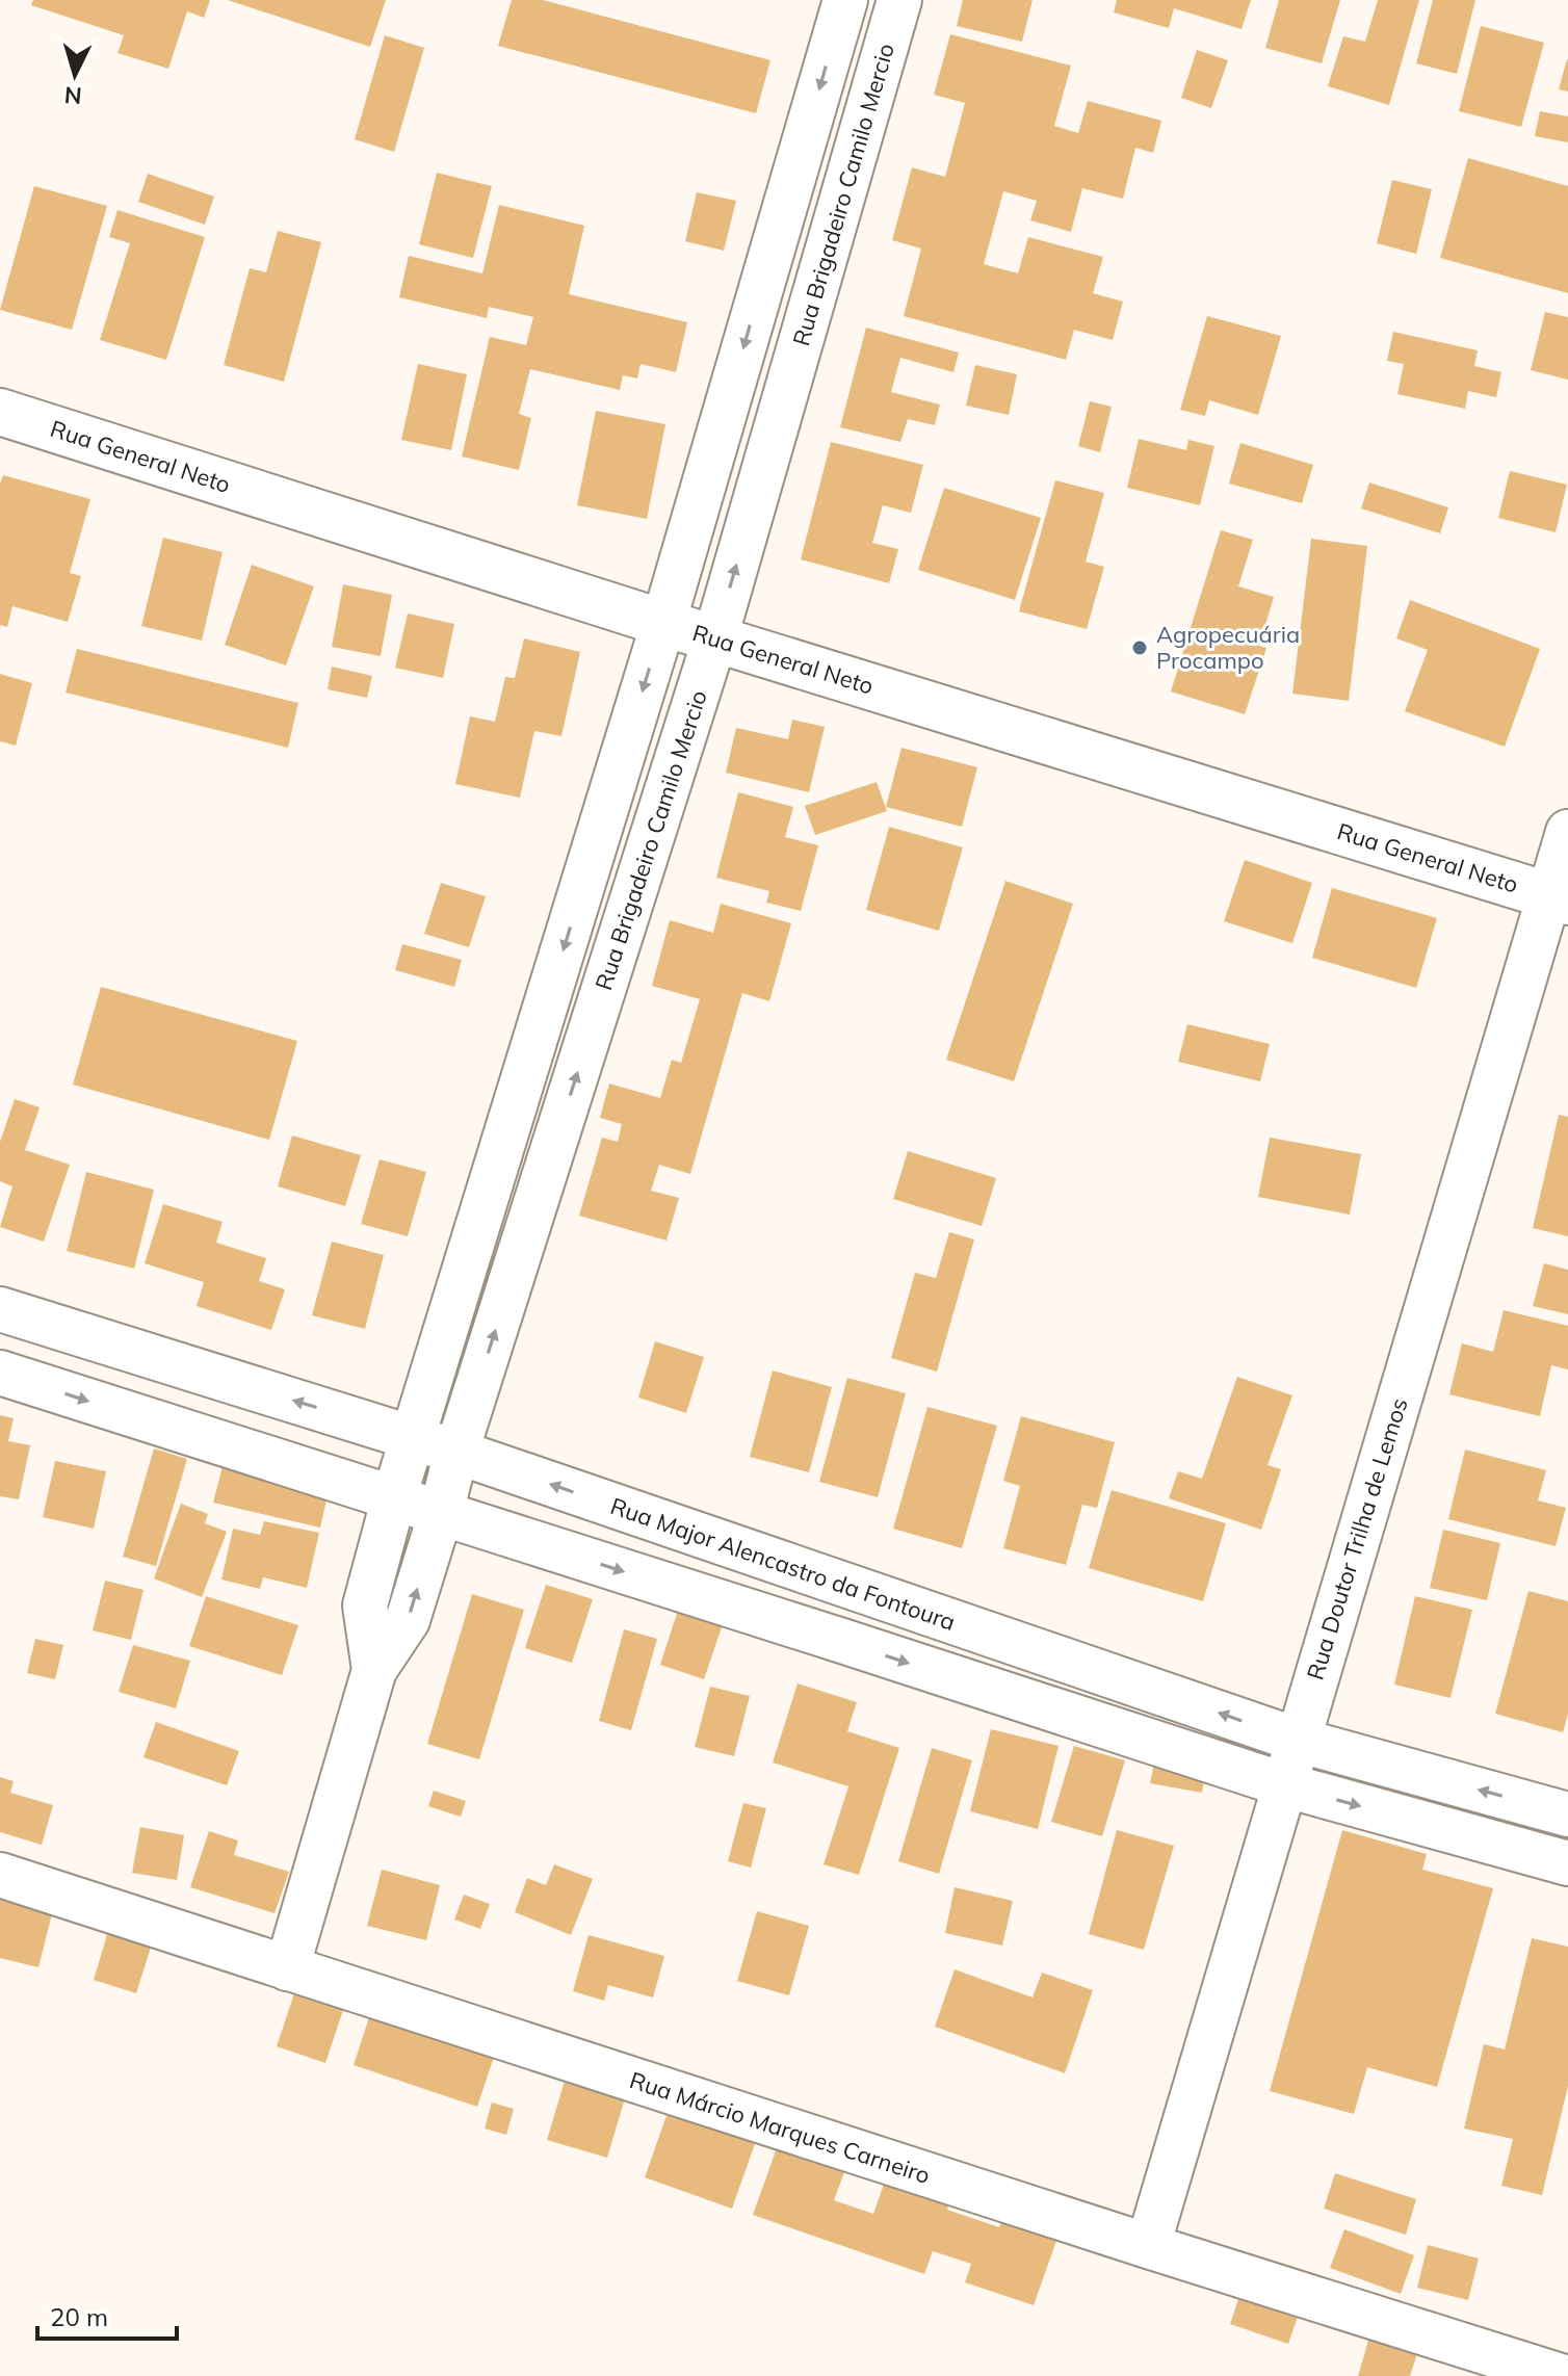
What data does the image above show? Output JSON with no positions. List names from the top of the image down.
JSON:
{
  "streets": {
    "street": [
      "Rua Brigadeiro Camilo Mercio",
      "Rua General Neto",
      "Rua Doutor Trilha de Lemos",
      "Rua Major Alencastro da Fontoura",
      "Rua Márcio Marques Carneiro"
    ]
  },
  "crossings": [
    ["Rua Brigadeiro Camilo Mercio", "Rua General Neto"],
    ["Rua Brigadeiro Camilo Mercio", "Rua Major Alencastro da Fontoura"],
    ["Rua Brigadeiro Camilo Mercio", "Rua Márcio Marques Carneiro"],
    ["Rua General Neto", "Rua Doutor Trilha de Lemos"],
    ["Rua Doutor Trilha de Lemos", "Rua Major Alencastro da Fontoura"],
    ["Rua Doutor Trilha de Lemos", "Rua Márcio Marques Carneiro"]
  ],
  "places": ["Agropecuária Procampo"],
  "scale_bar": "20 m",
  "north": "bottom"
}
